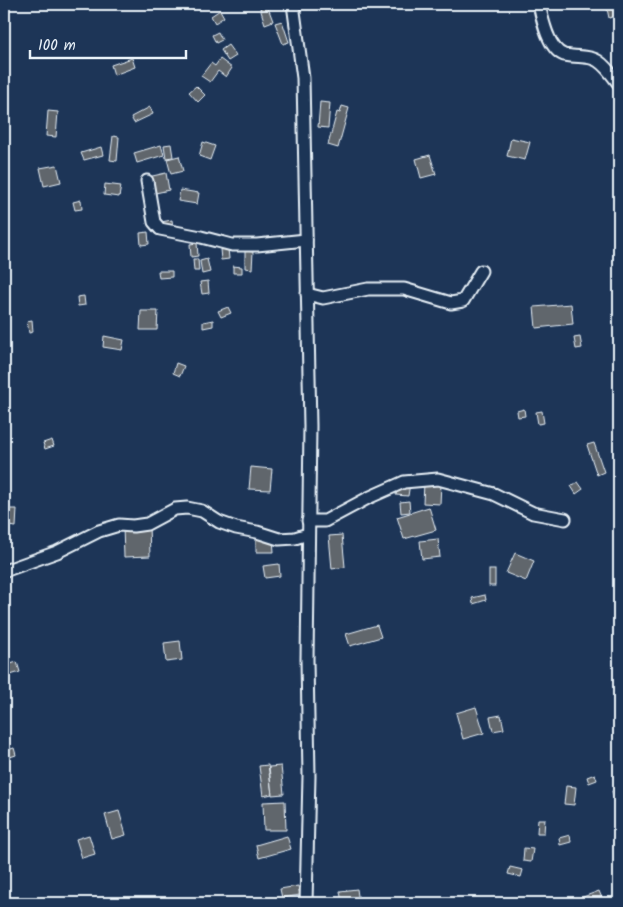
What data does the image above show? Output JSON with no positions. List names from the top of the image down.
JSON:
{
  "scale_bar": "100 m"
}
